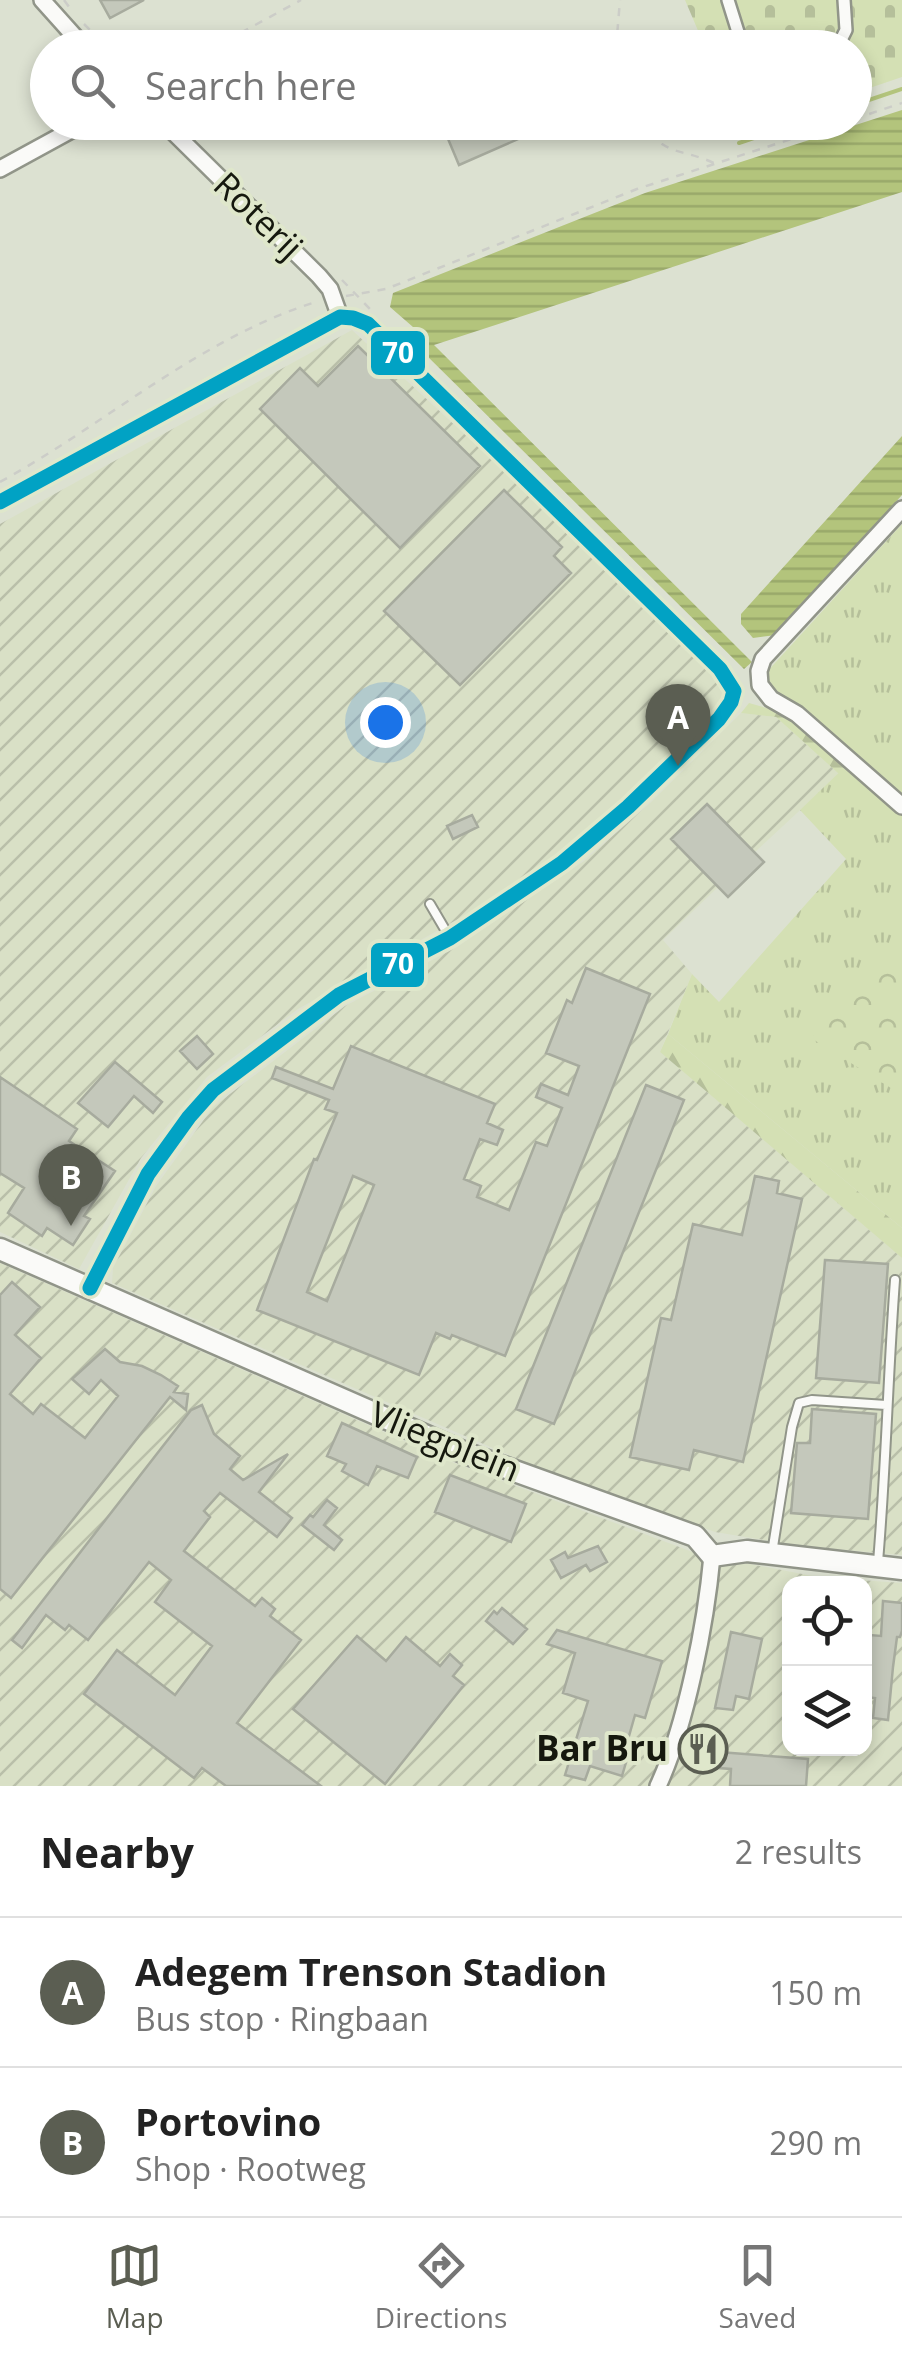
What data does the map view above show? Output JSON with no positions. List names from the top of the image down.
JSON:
{
  "streets": {
    "street": ["Roterij", "Vliegplein"]
  },
  "places": {
    "restaurant": ["Bar Bru"]
  },
  "lines": ["transit line 70"],
  "page": {
    "search": "Search here",
    "pins": ["A", "B"],
    "heading": ["Nearby", "2 results"],
    "list": [
      {
        "mark": "A",
        "name": "Adegem Trenson Stadion",
        "note": "Bus stop · Ringbaan",
        "value": "150 m"
      },
      {
        "mark": "B",
        "name": "Portovino",
        "note": "Shop · Rootweg",
        "value": "290 m"
      }
    ],
    "nav": ["Map", "Directions", "Saved"]
  }
}
